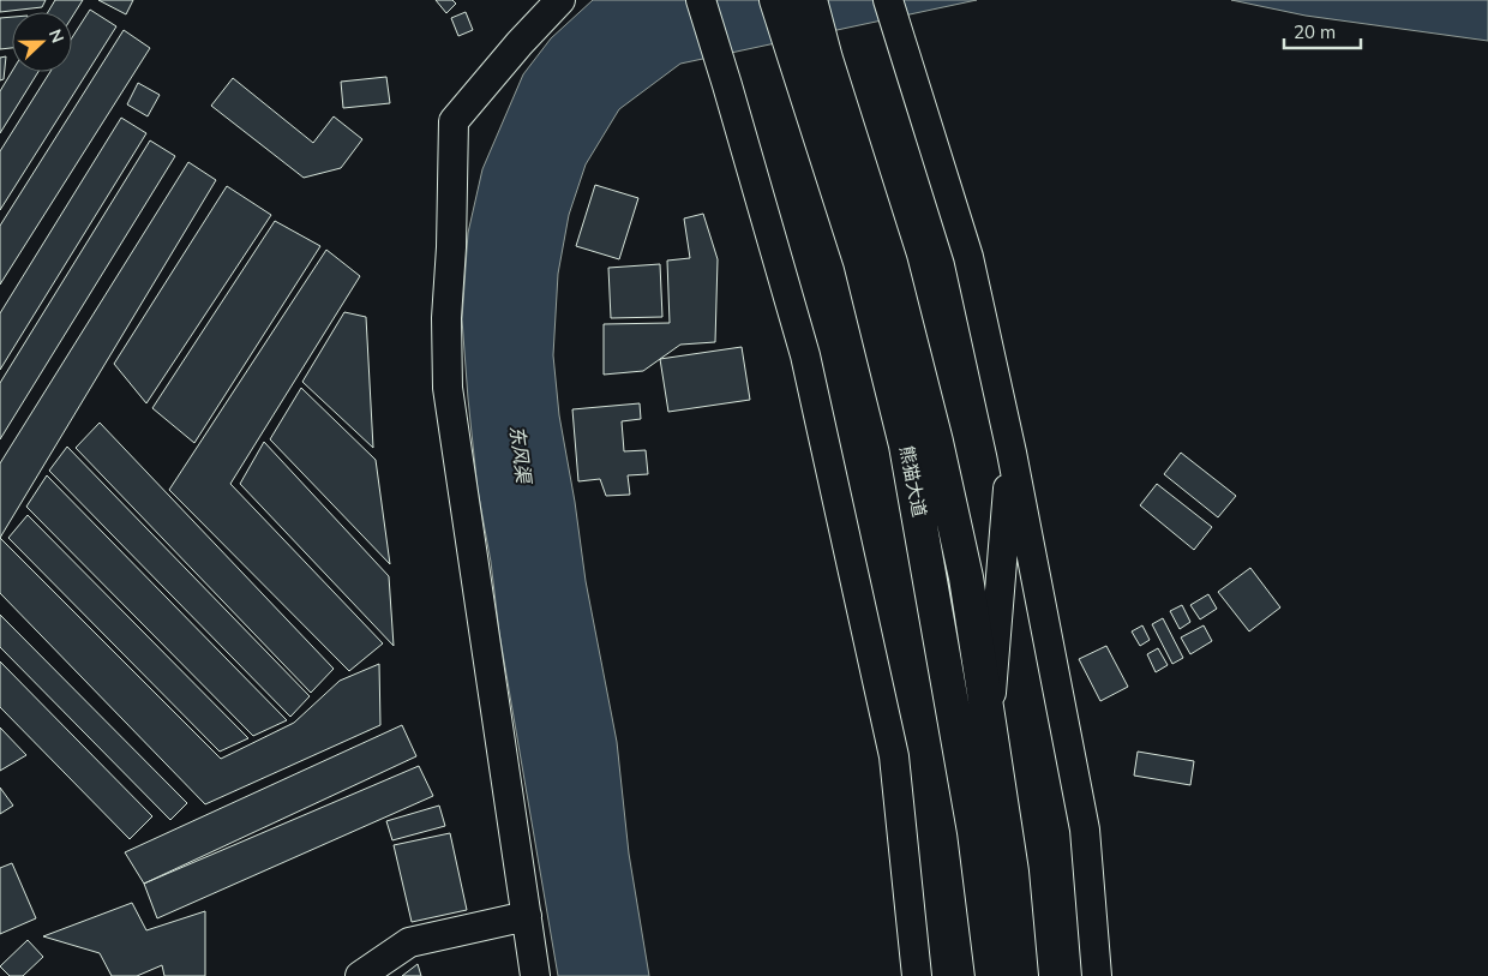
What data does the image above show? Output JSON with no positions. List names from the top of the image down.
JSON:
{
  "streets": {
    "main road": ["熊猫大道"]
  },
  "water": ["东风渠"],
  "scale_bar": "20 m",
  "north": "right"
}
